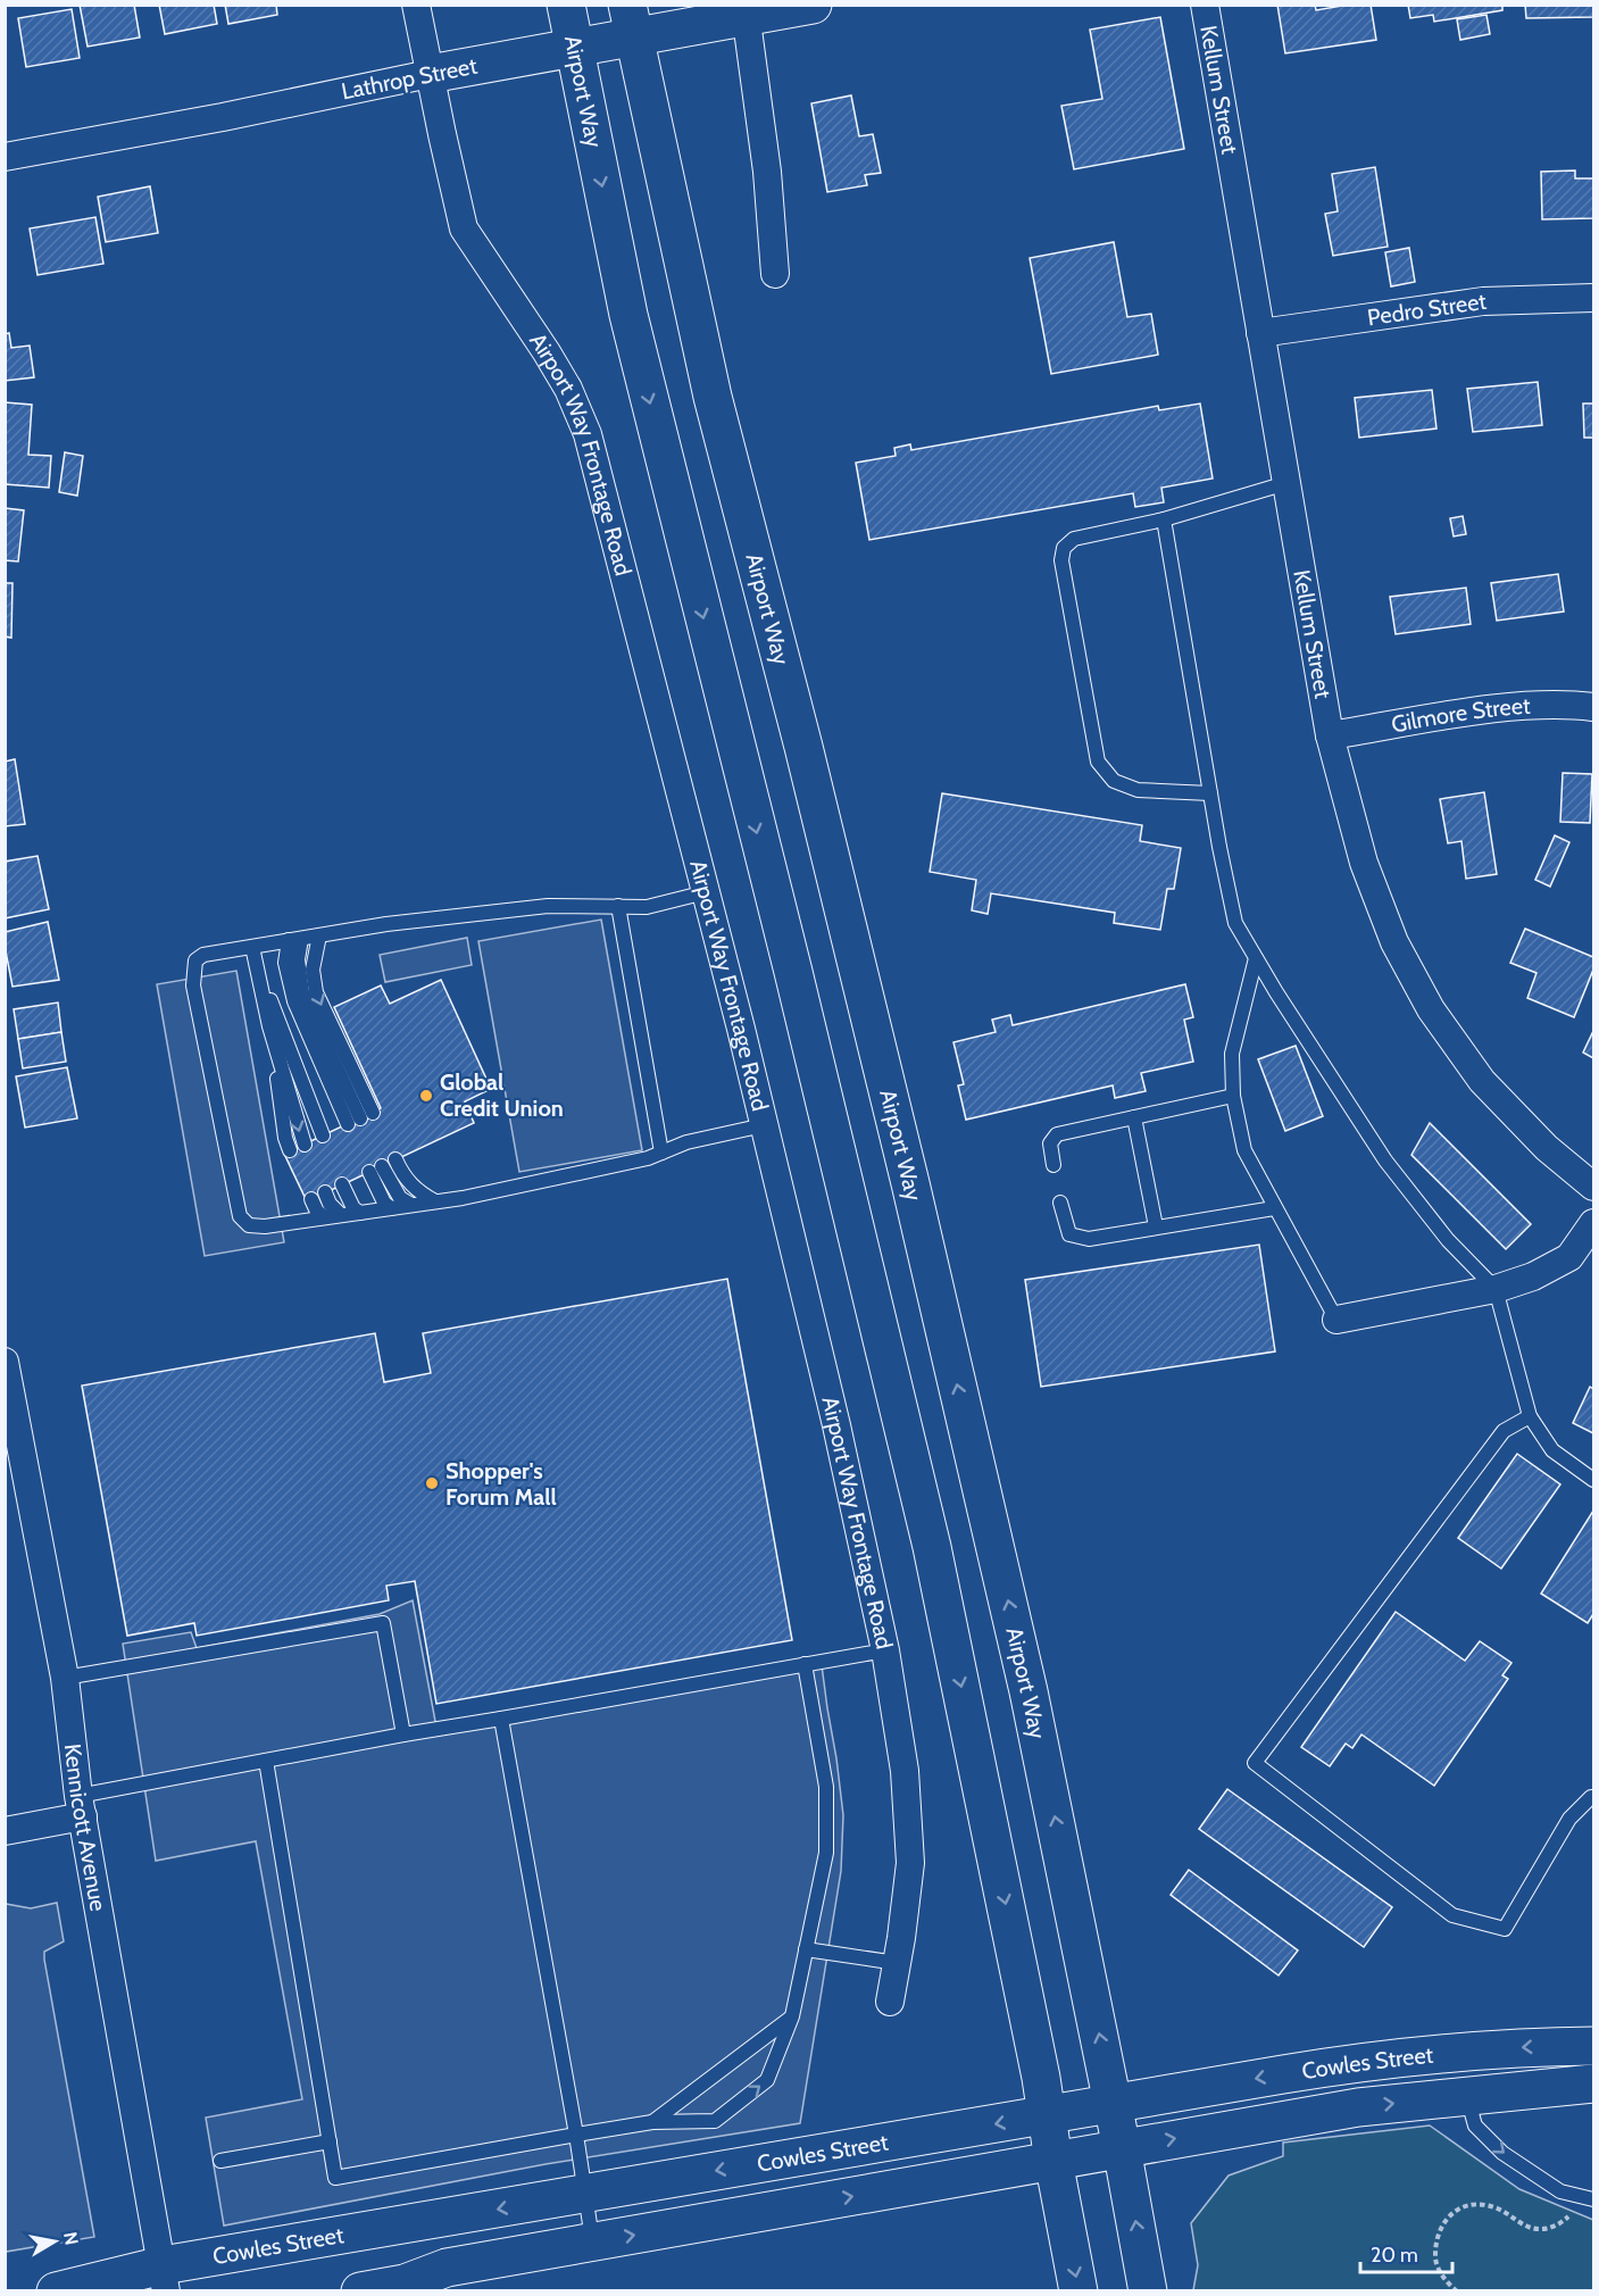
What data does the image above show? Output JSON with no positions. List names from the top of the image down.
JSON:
{
  "streets": {
    "main road": ["Lathrop Street", "Airport Way", "Cowles Street"],
    "street": [
      "Kellum Street",
      "Pedro Street",
      "Airport Way Frontage Road",
      "Gilmore Street",
      "Kennicott Avenue"
    ]
  },
  "crossings": [
    ["Lathrop Street", "Airport Way"],
    ["Lathrop Street", "Airport Way Frontage Road"],
    ["Kellum Street", "Pedro Street"],
    ["Kellum Street", "Gilmore Street"],
    ["Airport Way", "Cowles Street"],
    ["Kennicott Avenue", "Cowles Street"]
  ],
  "places": ["Global Credit Union", "Shopper's Forum Mall"],
  "scale_bar": "20 m",
  "north": "right"
}
